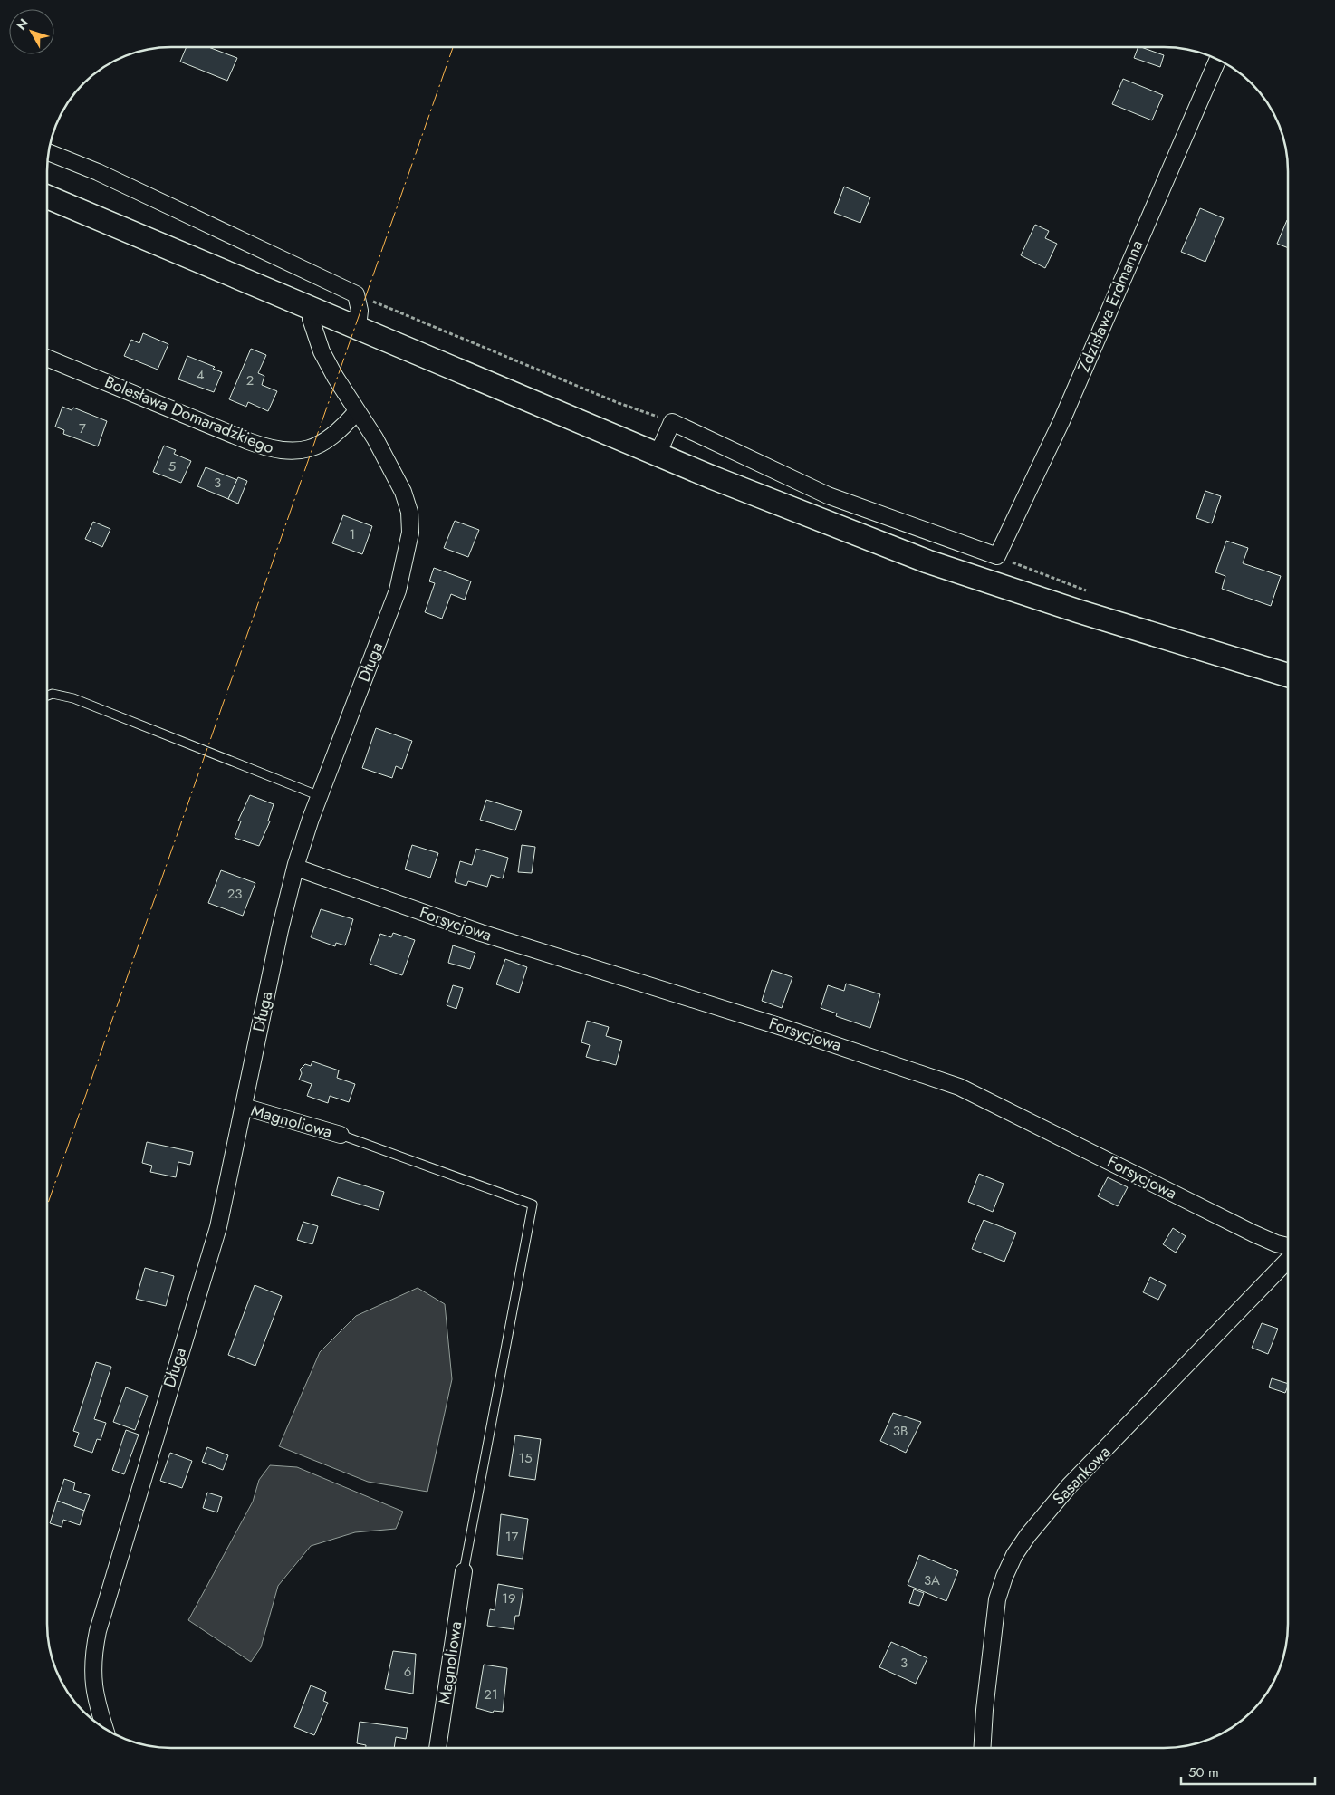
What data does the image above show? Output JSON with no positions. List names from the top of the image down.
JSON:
{
  "streets": {
    "street": [
      "Zdzisława Erdmanna",
      "Bolesława Domaradzkiego",
      "Długa",
      "Forsycjowa",
      "Magnoliowa",
      "Sasankowa"
    ]
  },
  "crossings": [
    ["Bolesława Domaradzkiego", "Długa"],
    ["Długa", "Forsycjowa"],
    ["Długa", "Magnoliowa"]
  ],
  "house_numbers": [
    "4",
    "2",
    "7",
    "5",
    "3",
    "1",
    "23",
    "3B",
    "15",
    "17",
    "3A",
    "19",
    "3",
    "6",
    "21"
  ],
  "scale_bar": "50 m",
  "north": "top left"
}
